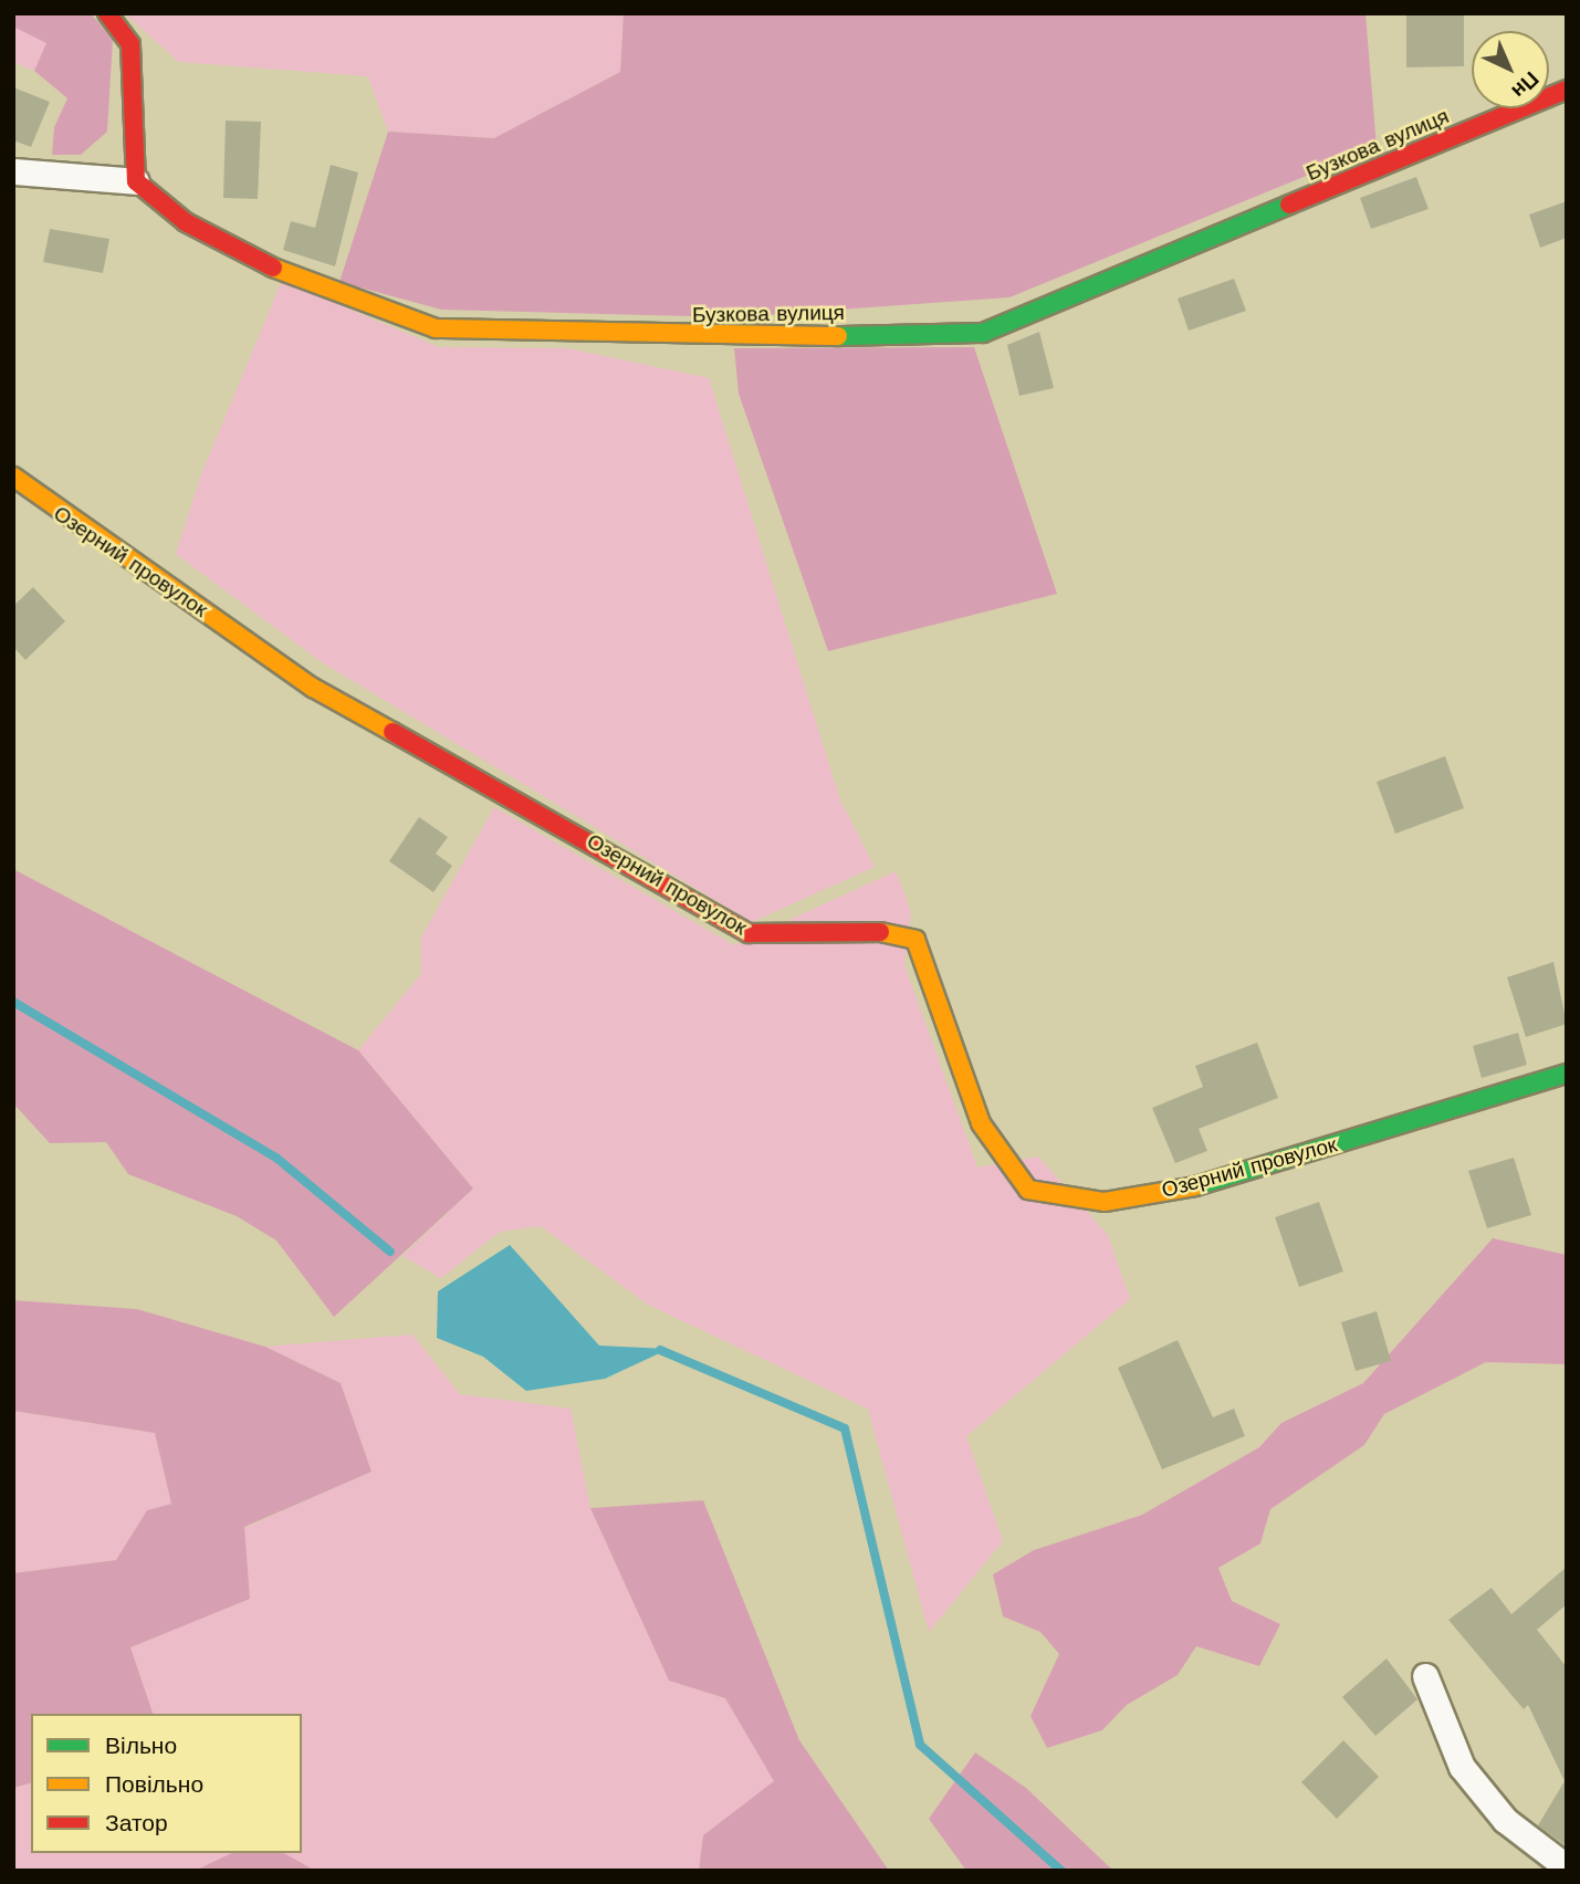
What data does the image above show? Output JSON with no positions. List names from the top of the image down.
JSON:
{
  "streets": {
    "street": ["Бузкова вулиця", "Озерний провулок"]
  },
  "legend": ["Вільно", "Повільно", "Затор"],
  "north": "bottom right"
}
